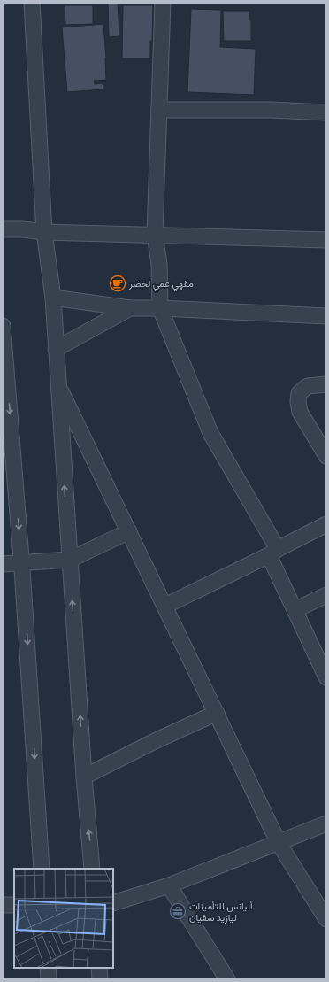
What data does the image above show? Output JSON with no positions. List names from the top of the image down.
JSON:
{
  "places": {
    "cafe": ["مقهي عمي لخضر"],
    "office": ["أليانس للتأمينات ليازيد سفيان"]
  }
}
